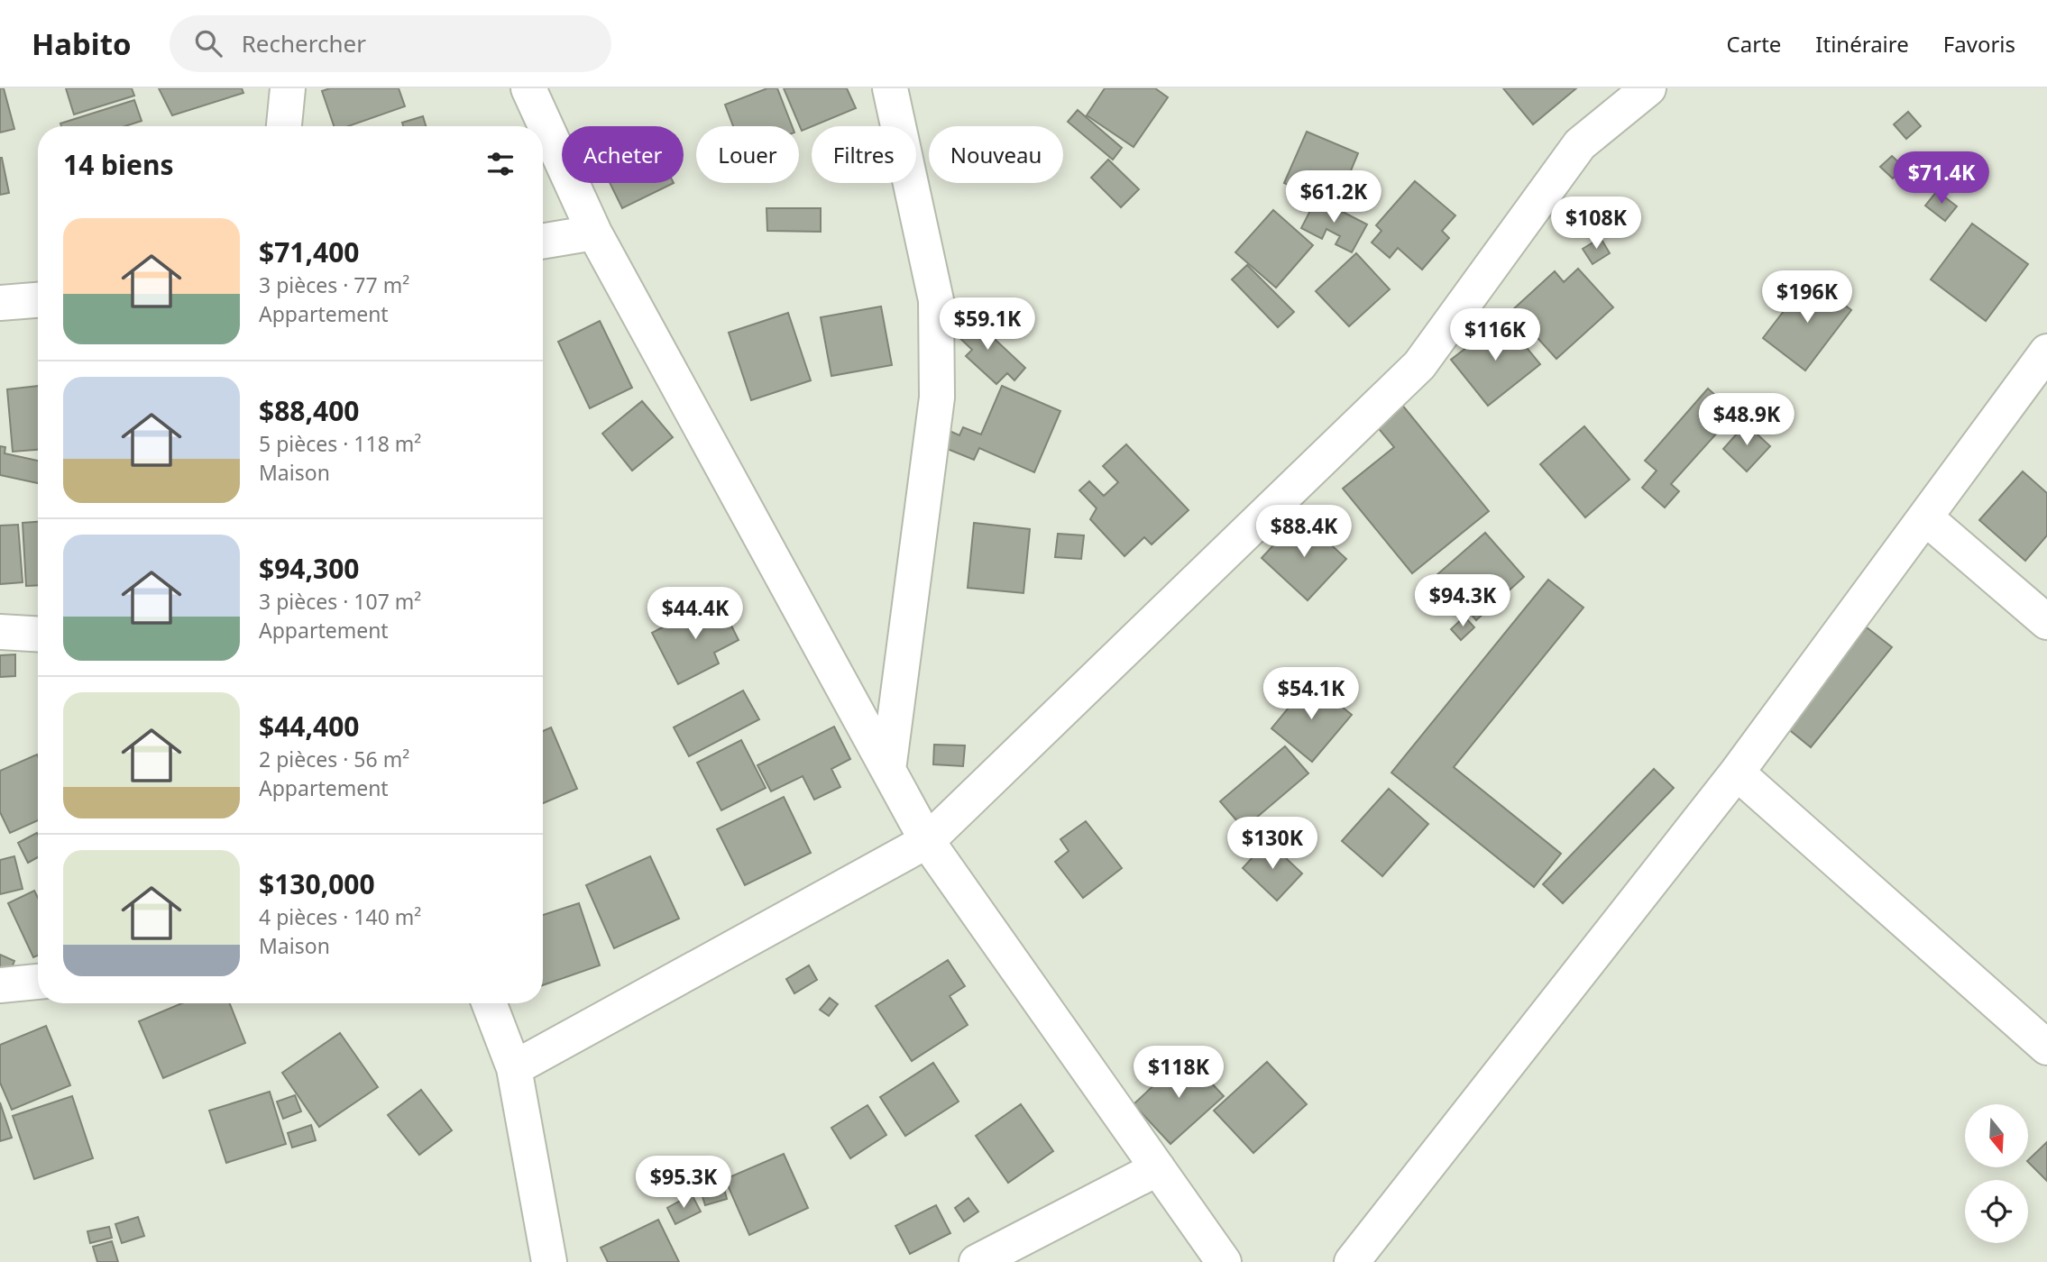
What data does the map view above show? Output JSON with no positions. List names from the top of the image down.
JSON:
{
  "north": "bottom",
  "page": {
    "header": "Habito",
    "search": "Rechercher",
    "nav": ["Carte", "Itinéraire", "Favoris"],
    "chip": [
      "Acheter",
      "Louer",
      "Filtres",
      "Nouveau"
    ],
    "heading": "14 biens",
    "price": [
      "$71.4K",
      "$61.2K",
      "$108K",
      "$196K",
      "$59.1K",
      "$116K",
      "$48.9K",
      "$88.4K",
      "$94.3K",
      "$44.4K",
      "$54.1K",
      "$130K",
      "$118K",
      "$95.3K"
    ],
    "list": [
      {
        "name": "$71,400",
        "note": "3 pièces · 77 m² · Appartement"
      },
      {
        "name": "$88,400",
        "note": "5 pièces · 118 m² · Maison"
      },
      {
        "name": "$94,300",
        "note": "3 pièces · 107 m² · Appartement"
      },
      {
        "name": "$44,400",
        "note": "2 pièces · 56 m² · Appartement"
      },
      {
        "name": "$130,000",
        "note": "4 pièces · 140 m² · Maison"
      }
    ]
  }
}
